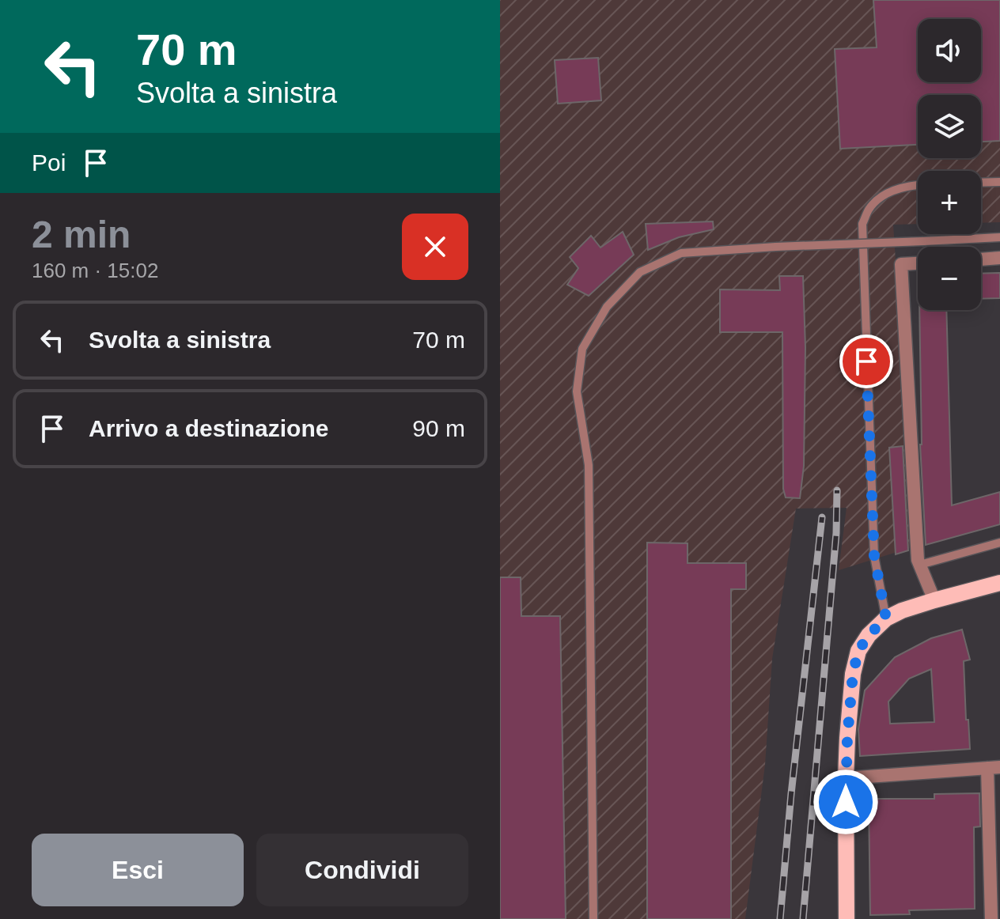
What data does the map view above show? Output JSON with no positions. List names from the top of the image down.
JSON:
{
  "page": {
    "turn": ["70 m", "Svolta a sinistra"],
    "map_buttons": ["+", "−"],
    "then": "Poi",
    "heading": ["2 min", "160 m · 15:02"],
    "list": [
      {
        "name": "Svolta a sinistra",
        "value": "70 m"
      },
      {
        "name": "Arrivo a destinazione",
        "value": "90 m"
      }
    ],
    "buttons": ["Esci", "Condividi"]
  }
}
